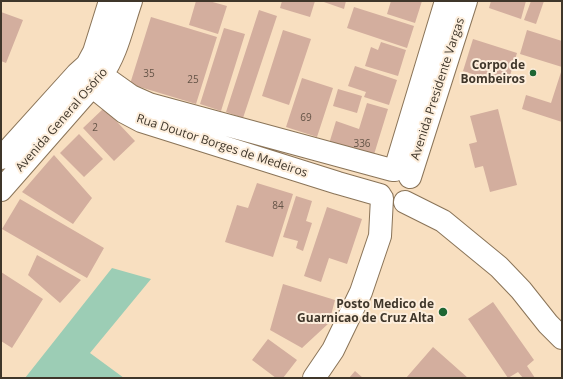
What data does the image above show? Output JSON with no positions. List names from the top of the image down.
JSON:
{
  "streets": {
    "main road": ["Avenida Presidente Vargas", "Avenida General Osório", "Rua Doutor Borges de Medeiros"]
  },
  "crossings": [
    ["Avenida Presidente Vargas", "Rua Doutor Borges de Medeiros"],
    ["Avenida General Osório", "Rua Doutor Borges de Medeiros"]
  ],
  "places": ["Corpo de Bombeiros", "Posto Medico de Guarnicao de Cruz Alta"],
  "house_numbers": [
    "35",
    "25",
    "69",
    "2",
    "336",
    "84"
  ]
}
